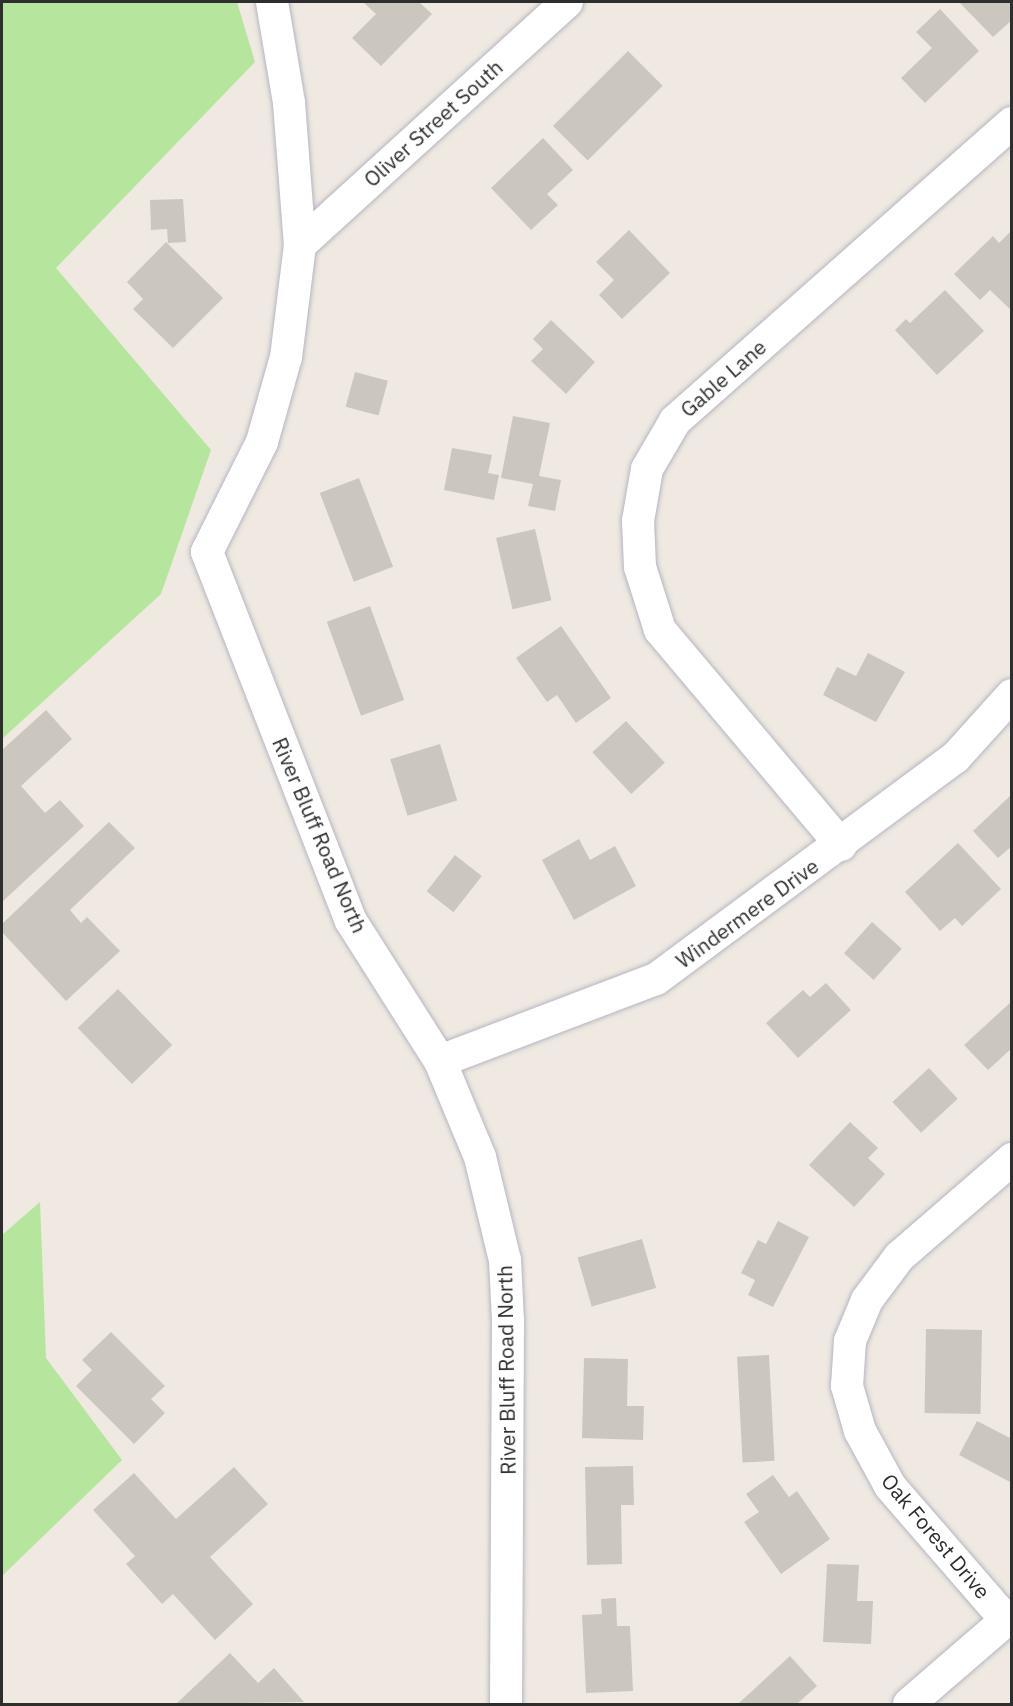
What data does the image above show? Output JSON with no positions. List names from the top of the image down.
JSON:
{
  "streets": {
    "street": [
      "Oliver Street South",
      "Gable Lane",
      "River Bluff Road North",
      "Windermere Drive",
      "Oak Forest Drive"
    ]
  },
  "crossings": [
    ["Oliver Street South", "River Bluff Road North"],
    ["Gable Lane", "Windermere Drive"],
    ["River Bluff Road North", "Windermere Drive"]
  ]
}
